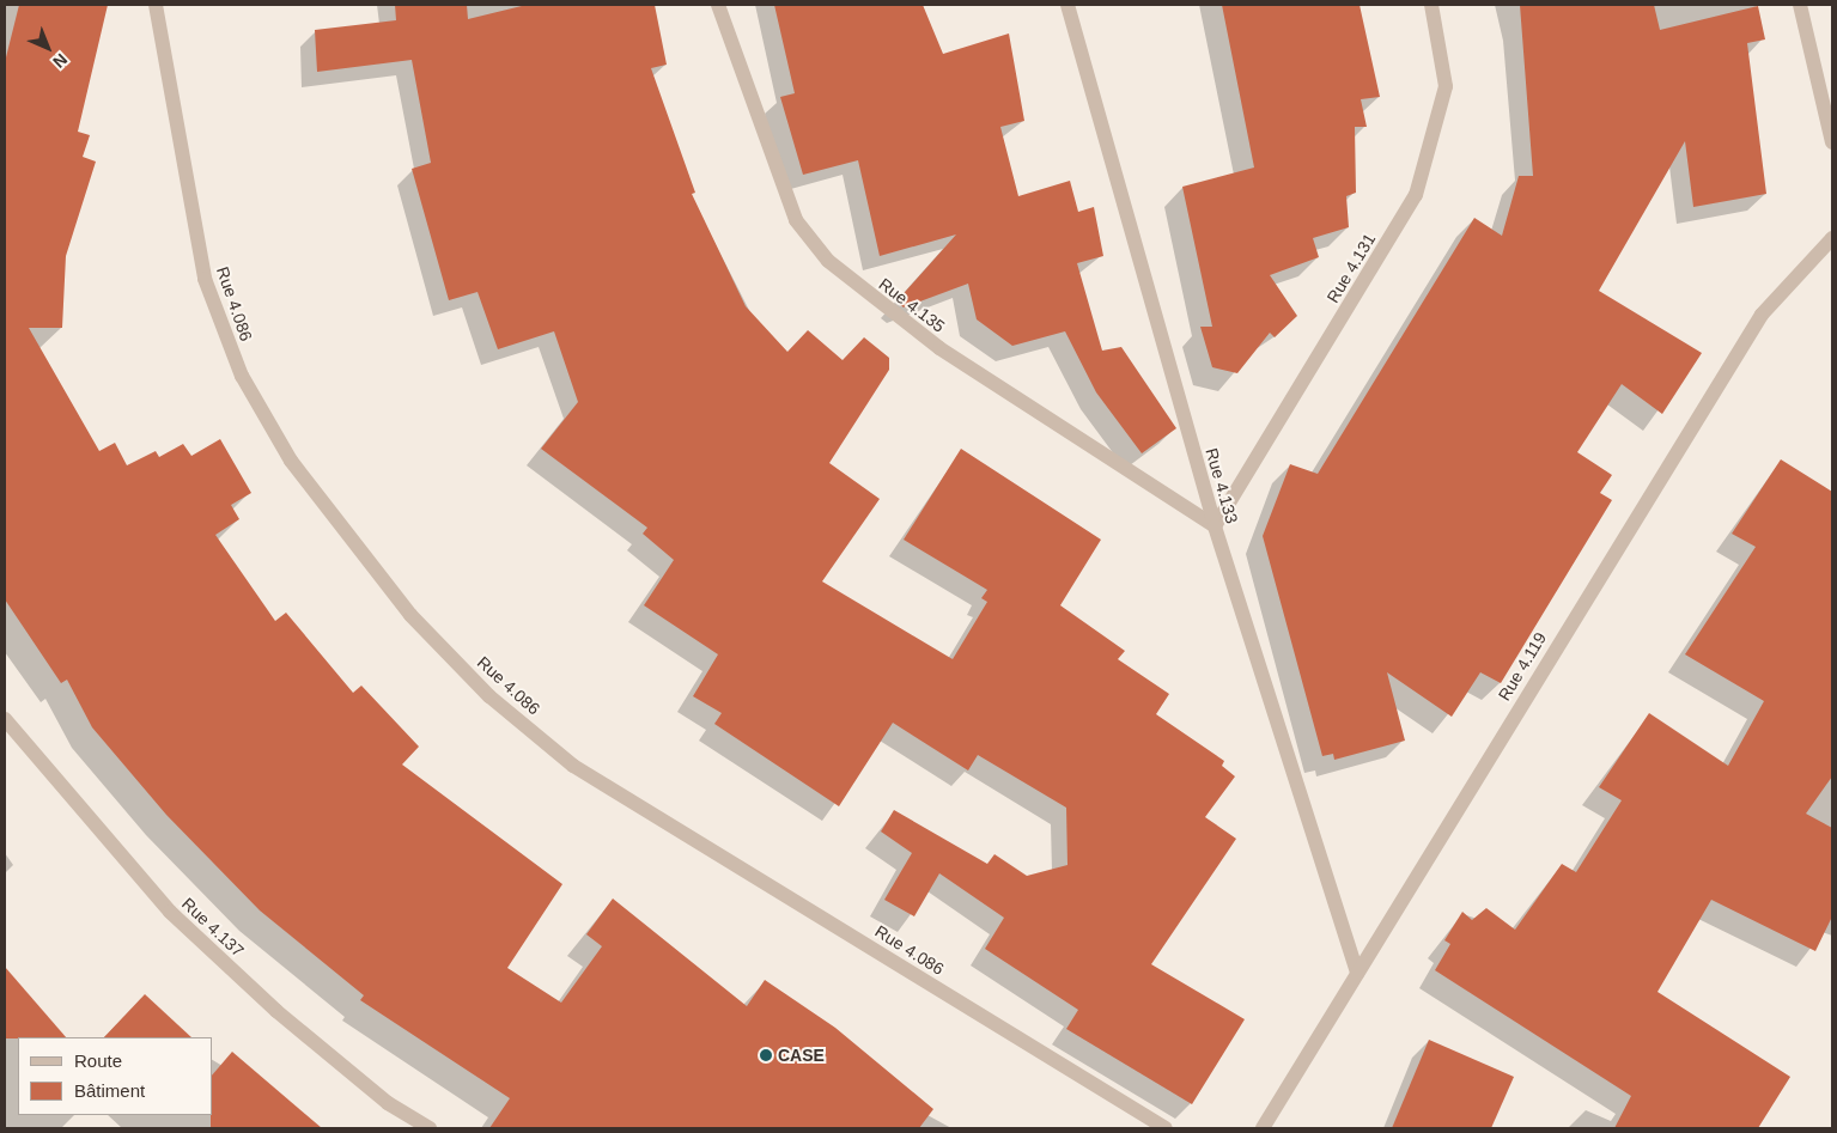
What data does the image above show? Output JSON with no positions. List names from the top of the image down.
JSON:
{
  "streets": {
    "street": [
      "Rue 4.131",
      "Rue 4.086",
      "Rue 4.135",
      "Rue 4.133",
      "Rue 4.119",
      "Rue 4.137"
    ]
  },
  "crossings": [
    ["Rue 4.131", "Rue 4.135"],
    ["Rue 4.131", "Rue 4.133"],
    ["Rue 4.135", "Rue 4.133"],
    ["Rue 4.133", "Rue 4.119"]
  ],
  "places": ["CASE"],
  "legend": ["Route", "Bâtiment"],
  "north": "bottom right"
}
